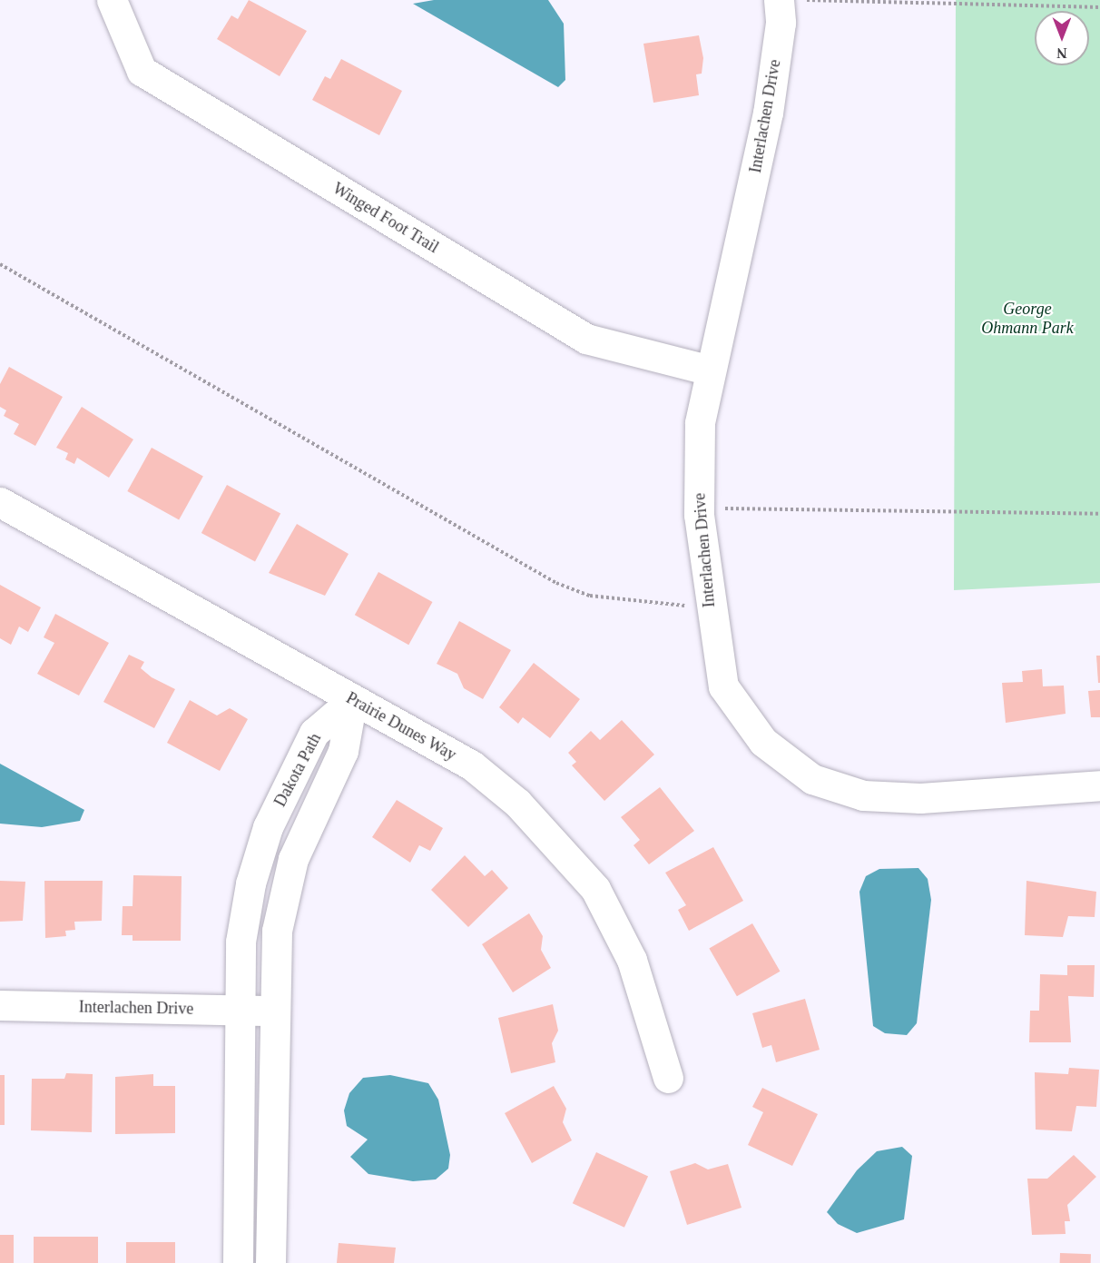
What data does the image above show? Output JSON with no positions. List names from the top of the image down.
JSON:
{
  "streets": {
    "street": [
      "Interlachen Drive",
      "Winged Foot Trail",
      "Prairie Dunes Way",
      "Dakota Path"
    ]
  },
  "crossings": [
    ["Interlachen Drive", "Winged Foot Trail"],
    ["Interlachen Drive", "Dakota Path"],
    ["Prairie Dunes Way", "Dakota Path"]
  ],
  "parks": ["George Ohmann Park"],
  "north": "bottom"
}
